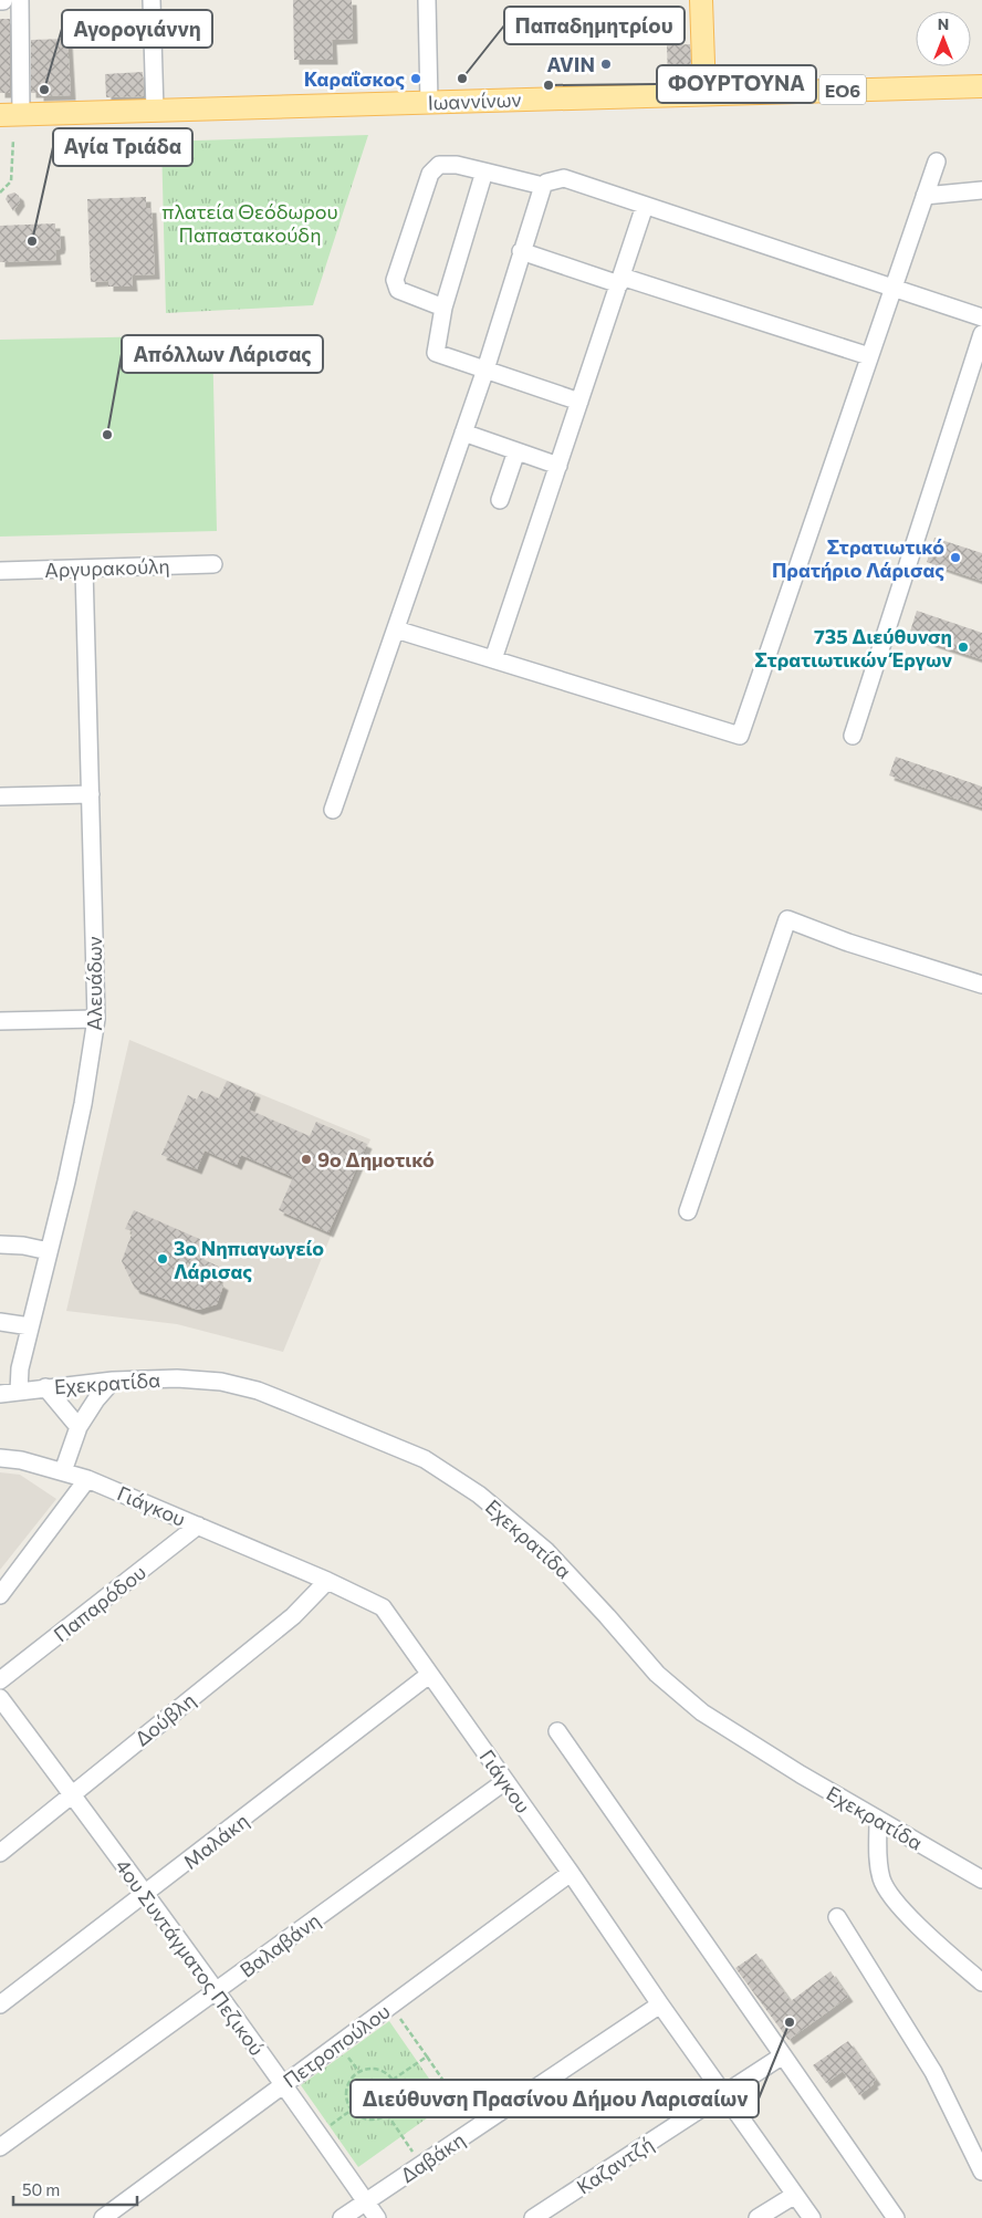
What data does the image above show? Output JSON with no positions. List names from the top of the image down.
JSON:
{
  "streets": {
    "main road": ["ΕΟ6", "Ιωαννίνων"],
    "street": [
      "Αργυρακούλη",
      "Αλευάδων",
      "Εχεκρατίδα",
      "Γιάγκου",
      "Παπαρόδου",
      "Δούβλη",
      "Μαλάκη",
      "Βαλαβάνη",
      "4ου Συντάγματος Πεζικού",
      "Πετροπούλου",
      "Δαβάκη",
      "Καζαντζή"
    ]
  },
  "crossings": [
    ["Αργυρακούλη", "Αλευάδων"],
    ["Αλευάδων", "Εχεκρατίδα"],
    ["Γιάγκου", "Παπαρόδου"],
    ["Γιάγκου", "Δούβλη"],
    ["Γιάγκου", "Μαλάκη"],
    ["Γιάγκου", "Βαλαβάνη"],
    ["Γιάγκου", "Πετροπούλου"],
    ["Γιάγκου", "Δαβάκη"],
    ["Γιάγκου", "Καζαντζή"],
    ["Δούβλη", "4ου Συντάγματος Πεζικού"],
    ["Μαλάκη", "4ου Συντάγματος Πεζικού"],
    ["Βαλαβάνη", "4ου Συντάγματος Πεζικού"],
    ["4ου Συντάγματος Πεζικού", "Πετροπούλου"],
    ["4ου Συντάγματος Πεζικού", "Δαβάκη"]
  ],
  "parks": ["πλατεία Θεόδωρου Παπαστακούδη"],
  "places": [
    "AVIN",
    "Καραΐσκος",
    "Παπαδημητρίου",
    "ΦΟΥΡΤΟΥΝΑ",
    "Αγορογιάννη",
    "Αγία Τριάδα",
    "Απόλλων Λάρισας",
    "Στρατιωτικό Πρατήριο Λάρισας",
    "735 Διεύθυνση Στρατιωτικών Έργων",
    "9ο Δημοτικό",
    "3o Νηπιαγωγείο Λάρισας",
    "Διεύθυνση Πρασίνου Δήμου Λαρισαίων"
  ],
  "scale_bar": "50 m",
  "north": "top"
}
